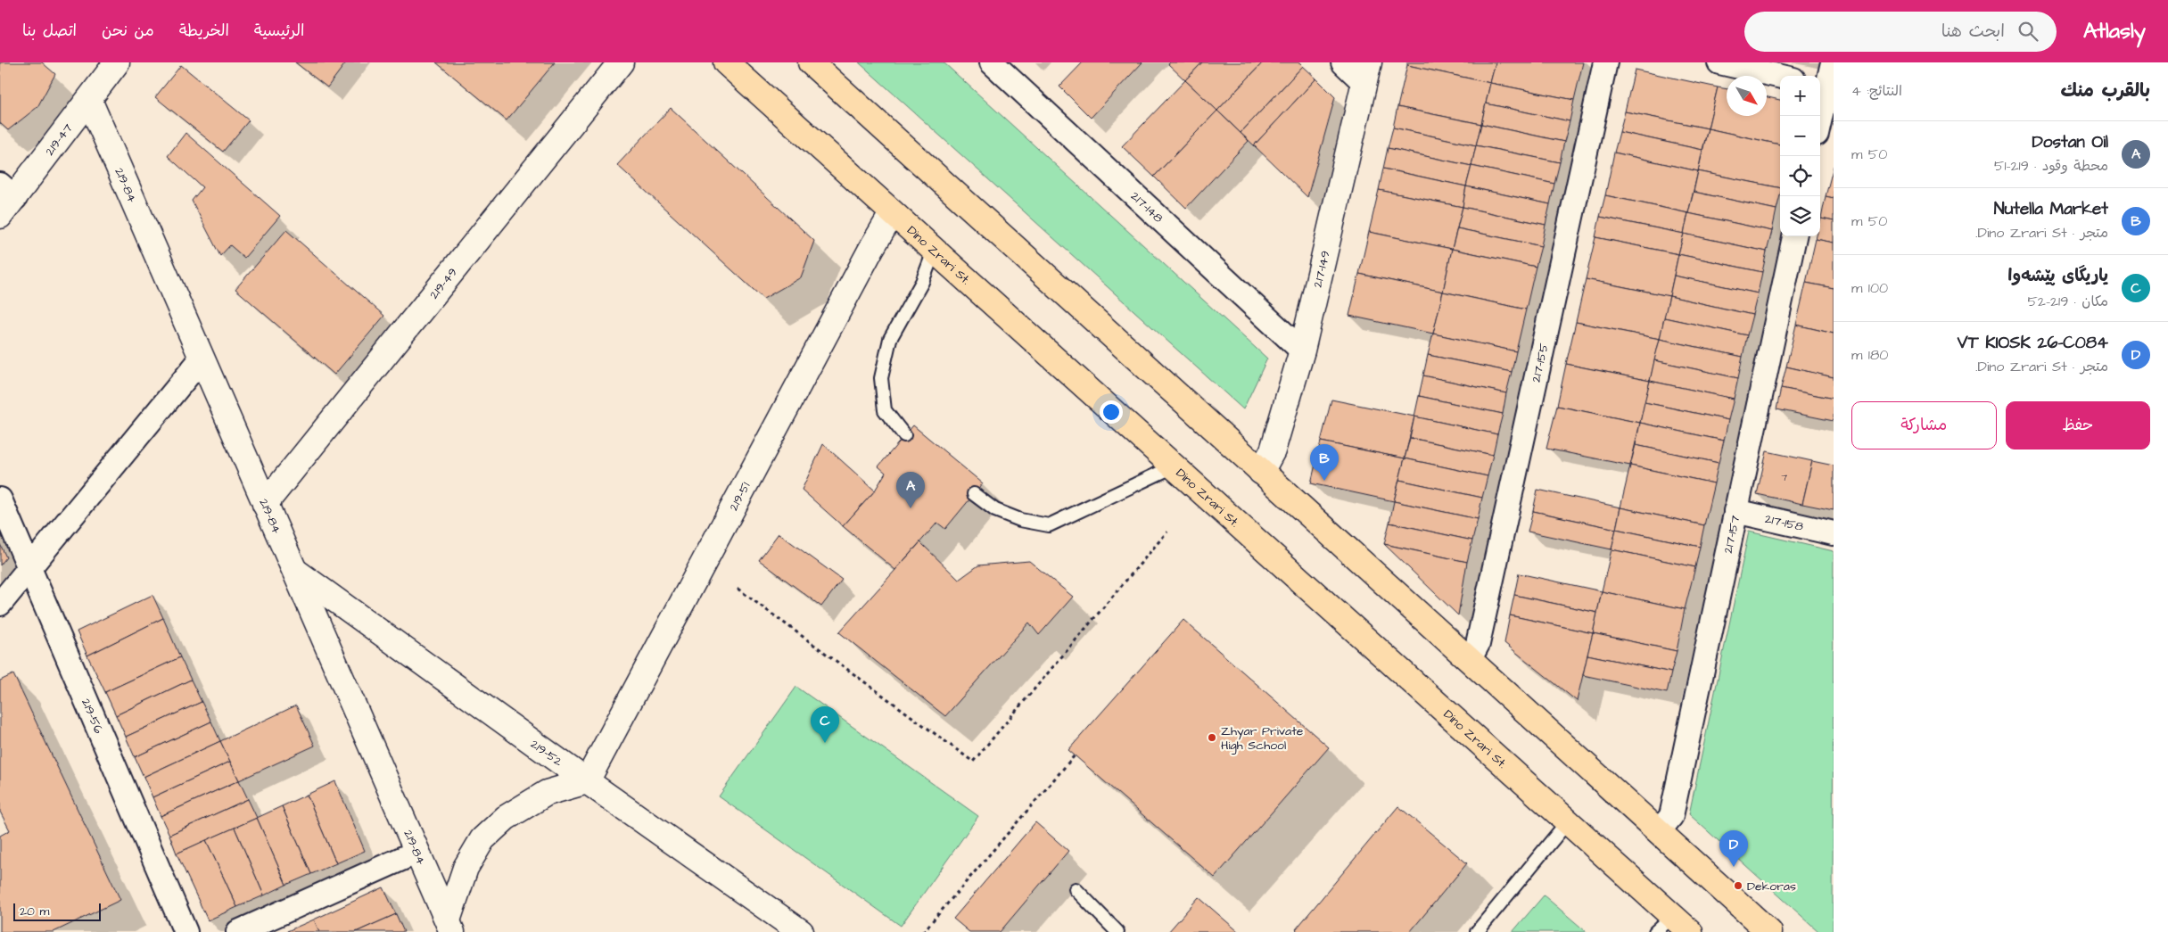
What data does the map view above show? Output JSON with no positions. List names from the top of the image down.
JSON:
{
  "streets": {
    "main road": ["Dino Zrari St."],
    "street": [
      "219-47",
      "219-84",
      "217-148",
      "217-149",
      "219-49",
      "217-155",
      "219-51",
      "217-158",
      "217-157",
      "219-56",
      "219-52"
    ]
  },
  "crossings": [
    ["219-47", "219-84"],
    ["219-84", "219-49"],
    ["219-84", "219-52"],
    ["217-148", "217-149"],
    ["Dino Zrari St.", "219-51"],
    ["219-51", "219-52"],
    ["217-158", "217-157"]
  ],
  "places": ["Zhyar Private High School", "Dekoras"],
  "house_numbers": ["7"],
  "scale_bar": "20 m",
  "north": "bottom right",
  "page": {
    "header": "Atlasly",
    "search": "ابحث هنا",
    "nav": [
      "الرئيسية",
      "الخريطة",
      "من نحن",
      "اتصل بنا"
    ],
    "heading": ["بالقرب منك", "النتائج: 4"],
    "map_buttons": ["+", "−"],
    "list": [
      {
        "mark": "A",
        "name": "Dostan Oil",
        "note": "محطة وقود · 219-51",
        "value": "50 m"
      },
      {
        "mark": "B",
        "name": "Nutella Market",
        "note": "متجر · Dino Zrari St.",
        "value": "50 m"
      },
      {
        "mark": "C",
        "name": "یاریگای پێشەوا",
        "note": "مكان · 219-52",
        "value": "100 m"
      },
      {
        "mark": "D",
        "name": "VT KIOSK 26-C084",
        "note": "متجر · Dino Zrari St.",
        "value": "180 m"
      }
    ],
    "buttons": ["حفظ", "مشاركة"],
    "pins": [
      "B",
      "A",
      "C",
      "D"
    ],
    "scale": "20 m"
  }
}
